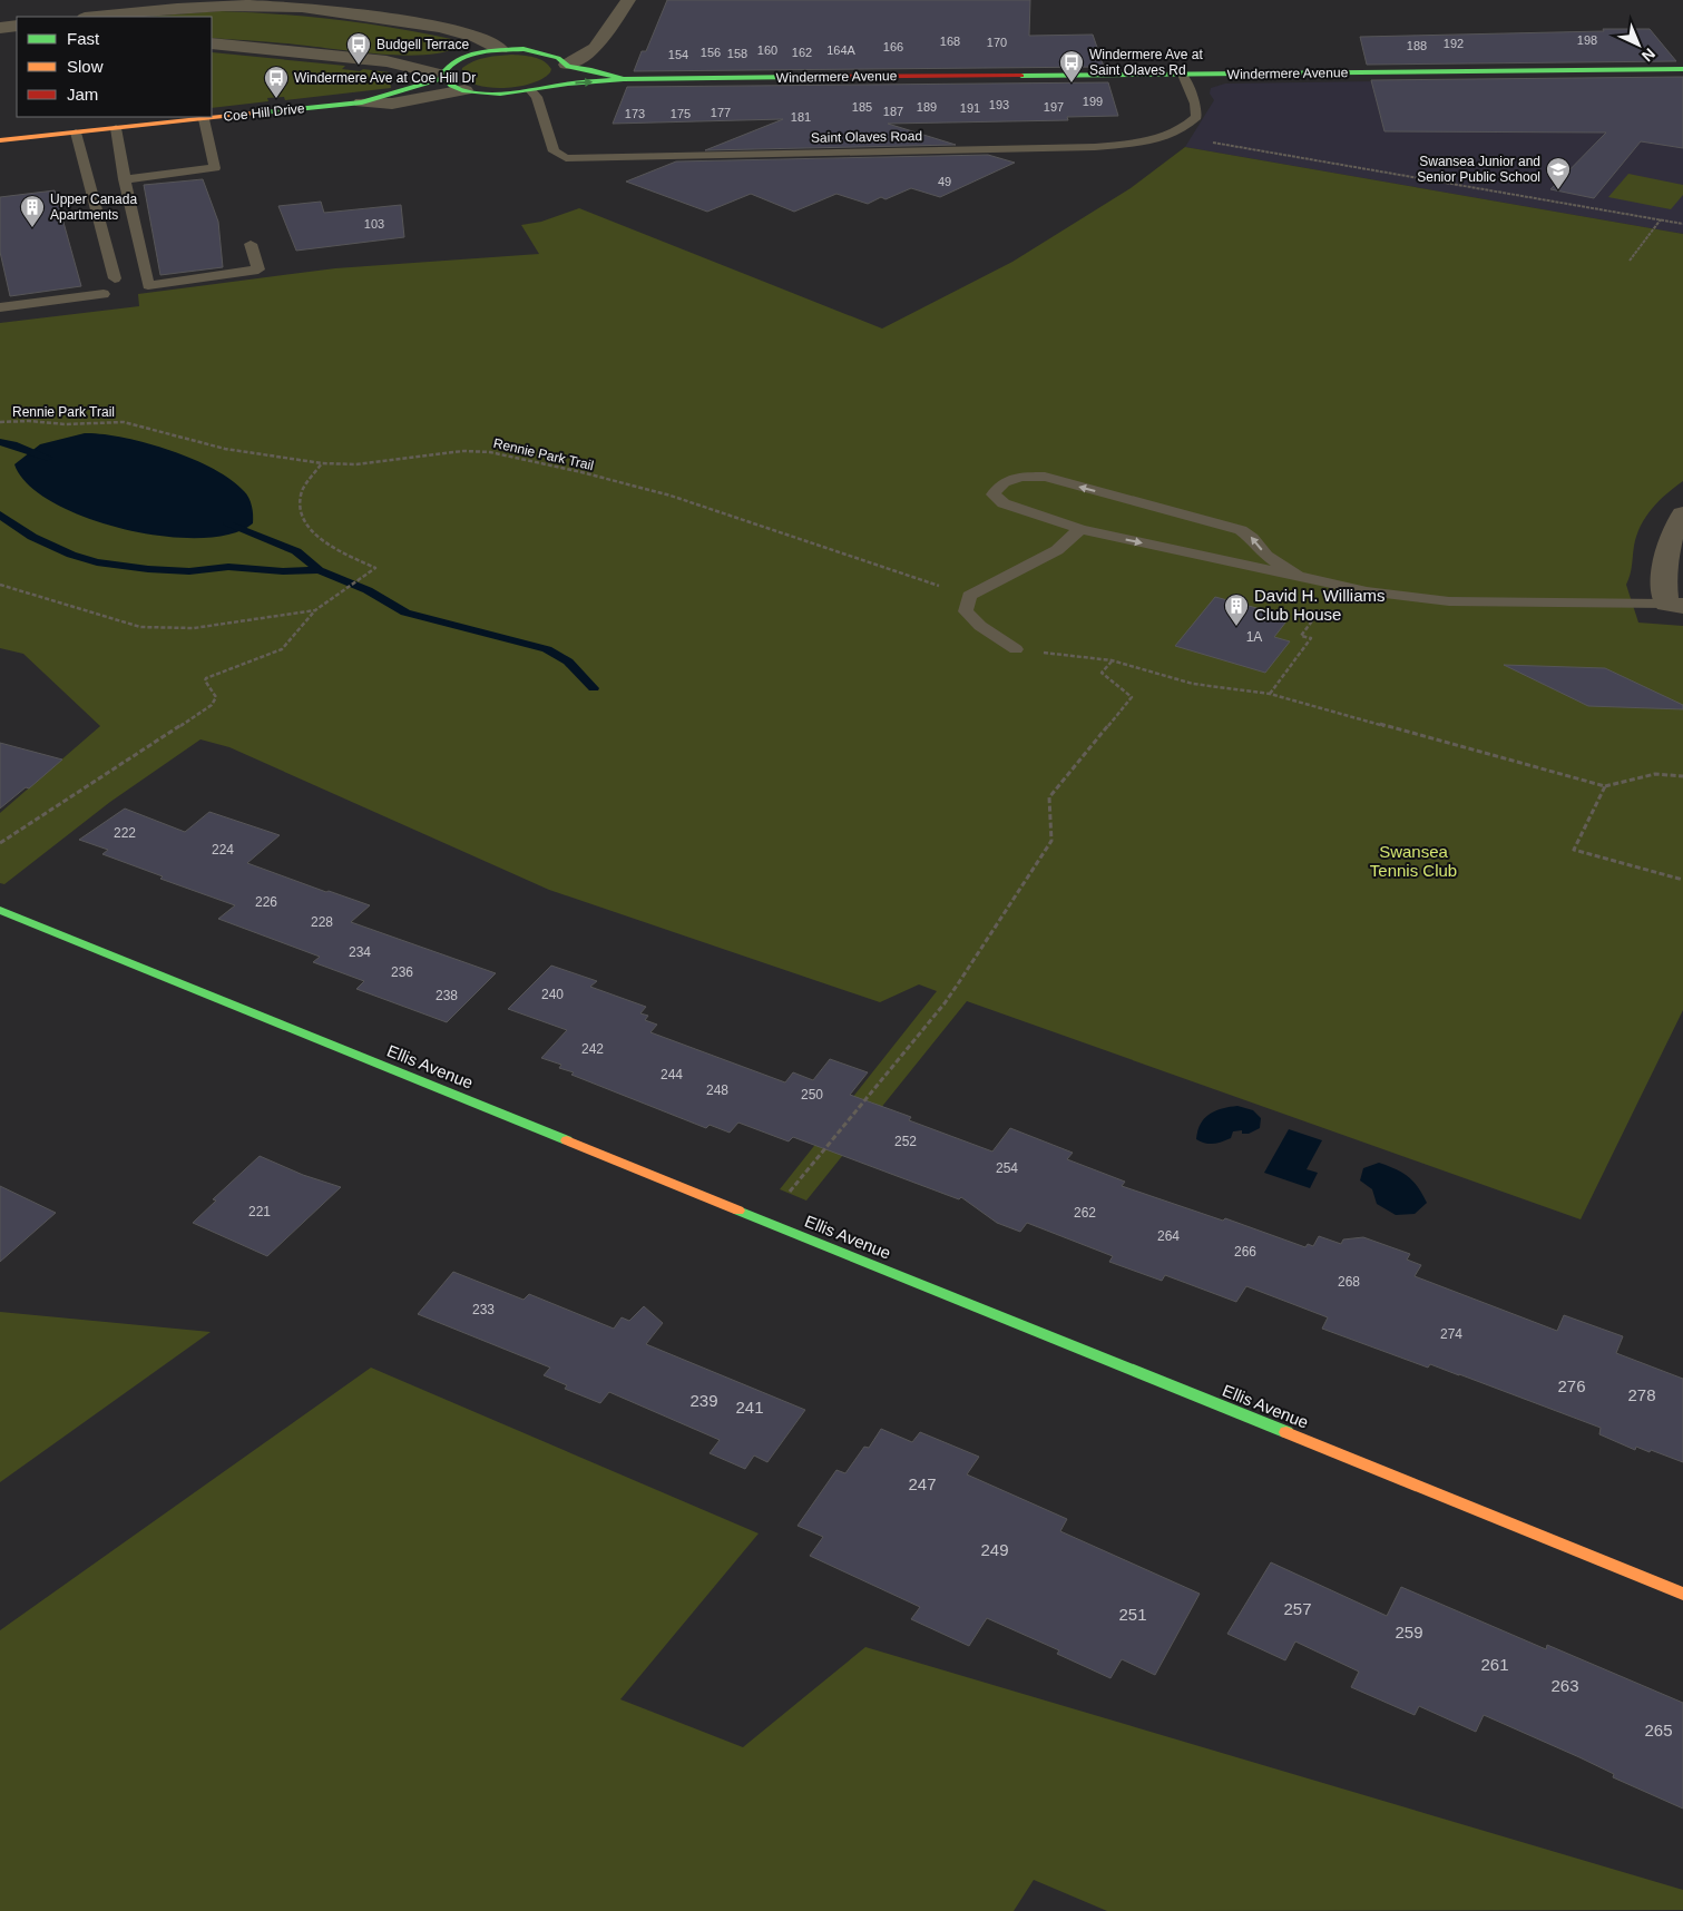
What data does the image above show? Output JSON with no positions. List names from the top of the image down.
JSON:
{
  "streets": {
    "street": ["Windermere Avenue", "Coe Hill Drive", "Ellis Avenue"],
    "lane": ["Saint Olaves Road"],
    "path": ["Rennie Park Trail"]
  },
  "crossings": [
    ["Windermere Avenue", "Coe Hill Drive"],
    ["Windermere Avenue", "Saint Olaves Road"]
  ],
  "parks": ["Swansea Tennis Club"],
  "places": {
    "bus stop": ["Budgell Terrace", "Windermere Ave at Saint Olaves Rd", "Windermere Ave at Coe Hill Dr"],
    "school or university": ["Swansea Junior and Senior Public School"],
    "building": ["Upper Canada Apartments", "David H. Williams Club House"]
  },
  "house_numbers": [
    "198",
    "168",
    "170",
    "192",
    "188",
    "166",
    "160",
    "164A",
    "156",
    "162",
    "158",
    "154",
    "199",
    "193",
    "185",
    "189",
    "197",
    "191",
    "187",
    "177",
    "173",
    "175",
    "181",
    "49",
    "103",
    "1A",
    "222",
    "224",
    "226",
    "228",
    "234",
    "236",
    "240",
    "238",
    "242",
    "244",
    "248",
    "250",
    "252",
    "254",
    "221",
    "262",
    "264",
    "266",
    "268",
    "233",
    "274",
    "276",
    "278",
    "239",
    "241",
    "247",
    "249",
    "257",
    "251",
    "259",
    "261",
    "263",
    "265"
  ],
  "legend": ["Fast", "Slow", "Jam"],
  "north": "bottom right"
}
